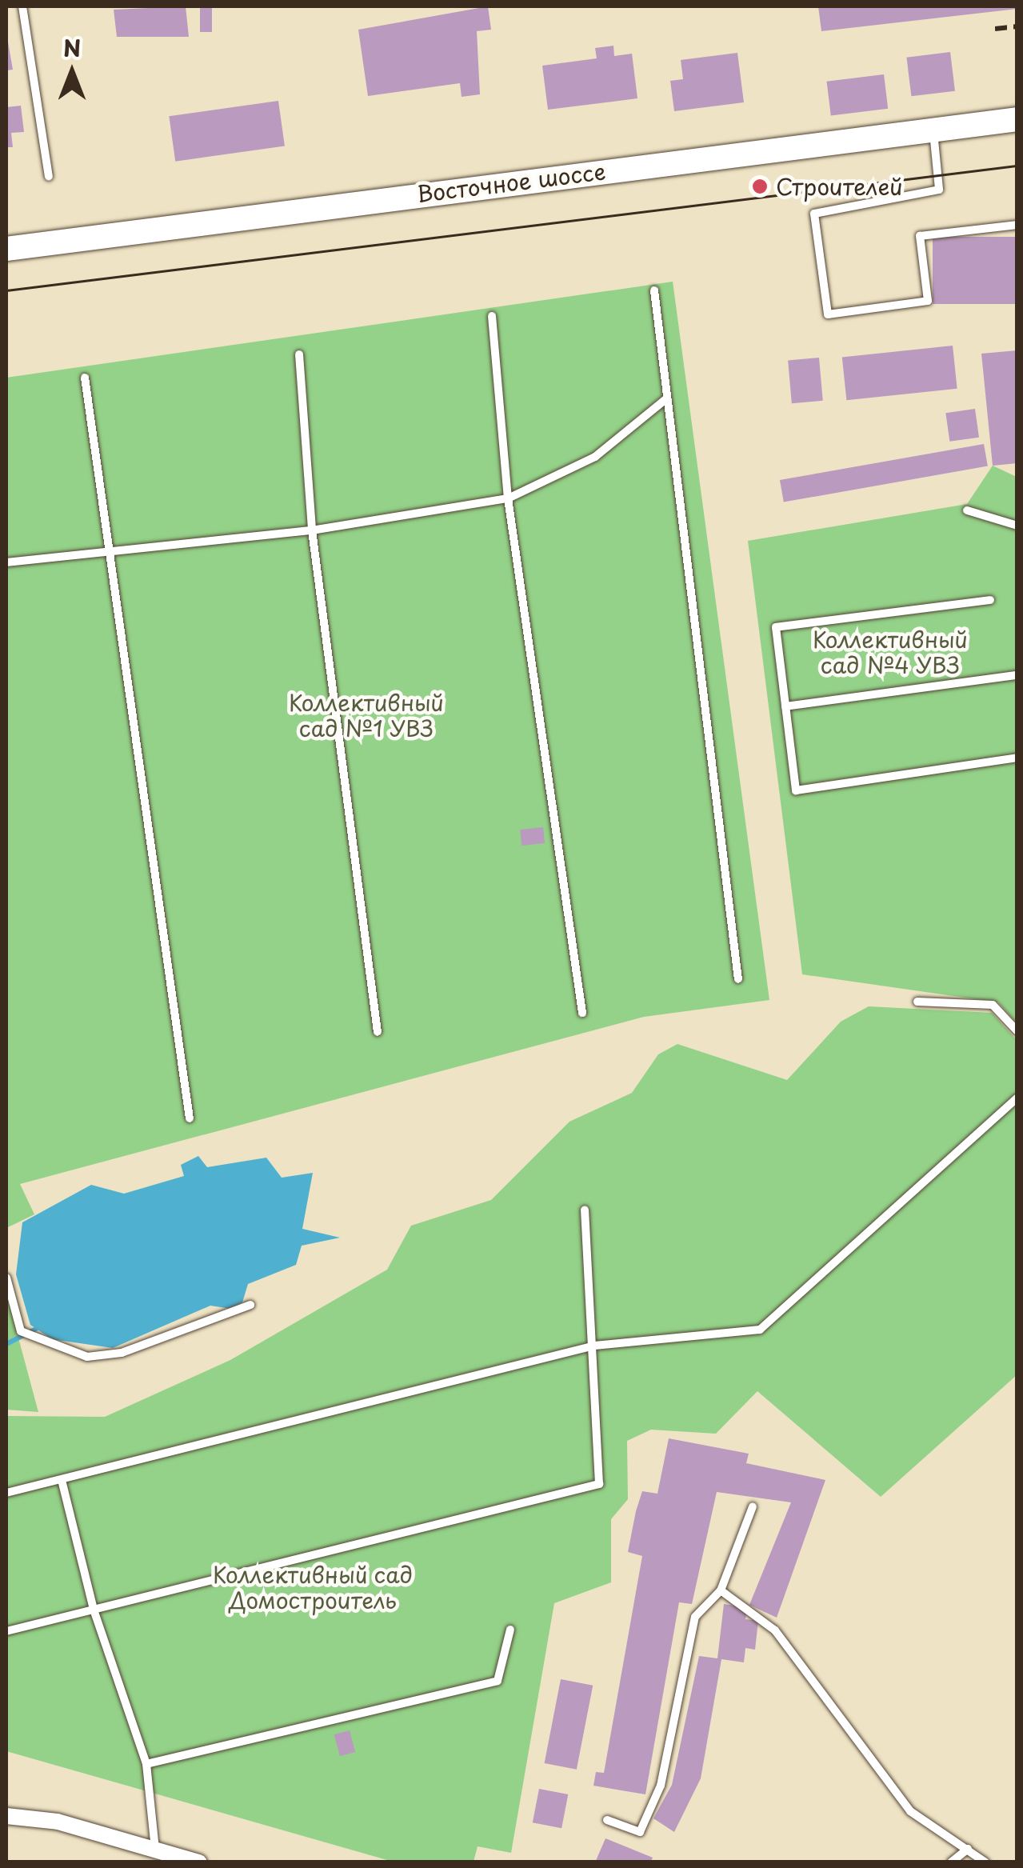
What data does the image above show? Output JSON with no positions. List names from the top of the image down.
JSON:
{
  "streets": {
    "main road": ["Восточное шоссе"]
  },
  "parks": ["Коллективный сад №4 УВЗ", "Коллективный сад №1 УВЗ", "Коллективный сад Домостроитель"],
  "places": ["Строителей"],
  "north": "top"
}
